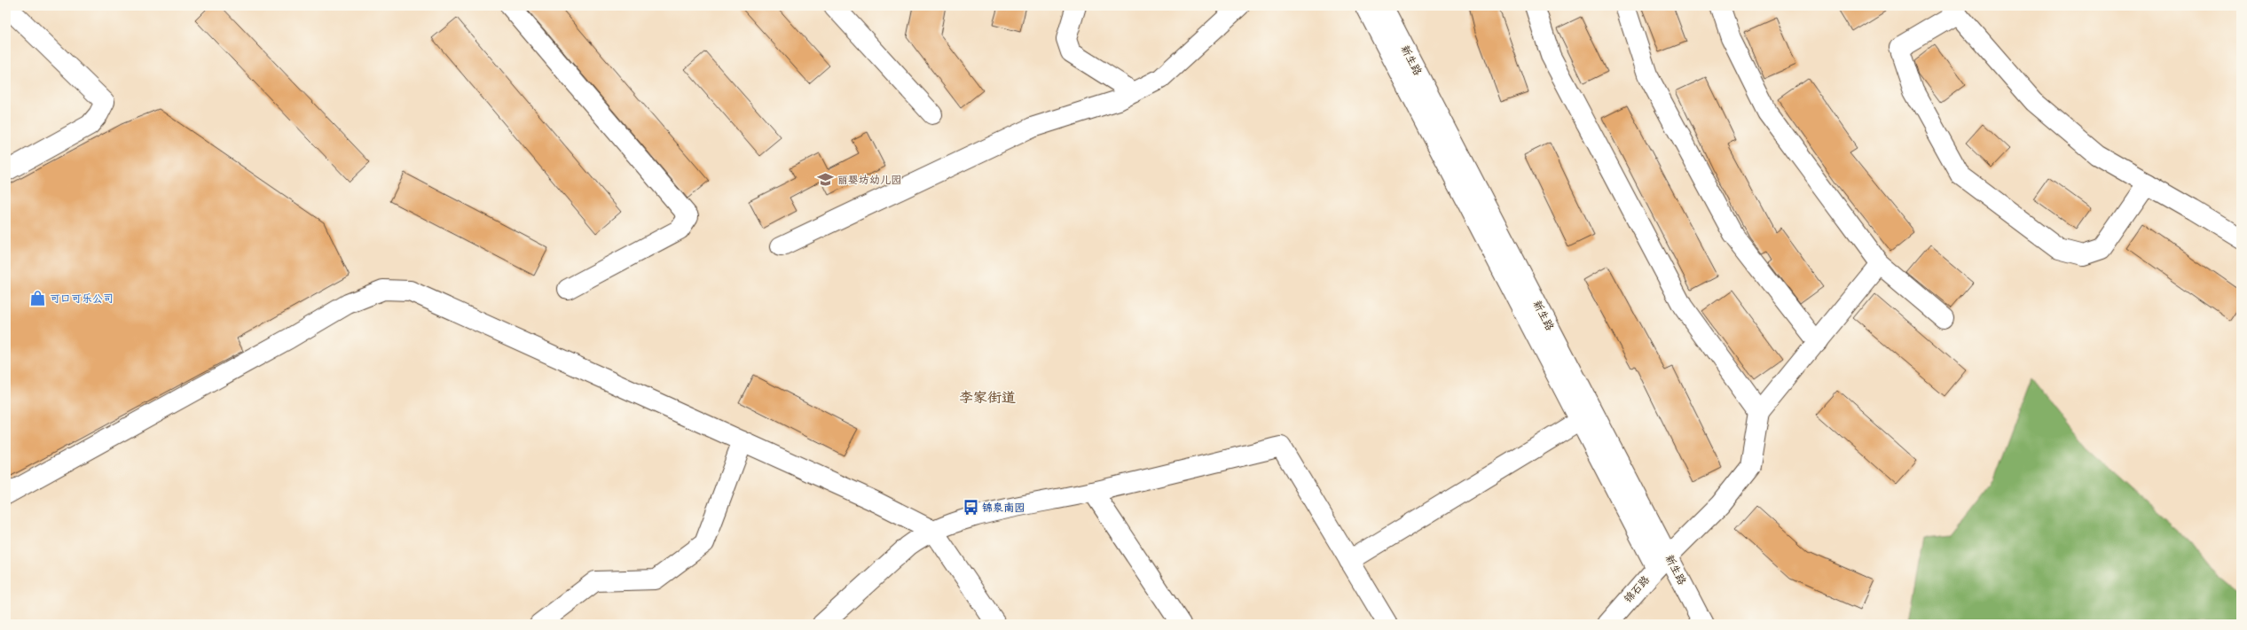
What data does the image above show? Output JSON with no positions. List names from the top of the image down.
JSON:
{
  "streets": {
    "street": ["新生路", "锦石路"]
  },
  "crossings": [
    ["新生路", "锦石路"]
  ],
  "districts": ["李家街道"],
  "places": {
    "school or university": ["丽婴坊幼儿园"],
    "shop": ["可口可乐公司"],
    "bus stop": ["锦泉南园"]
  }
}
